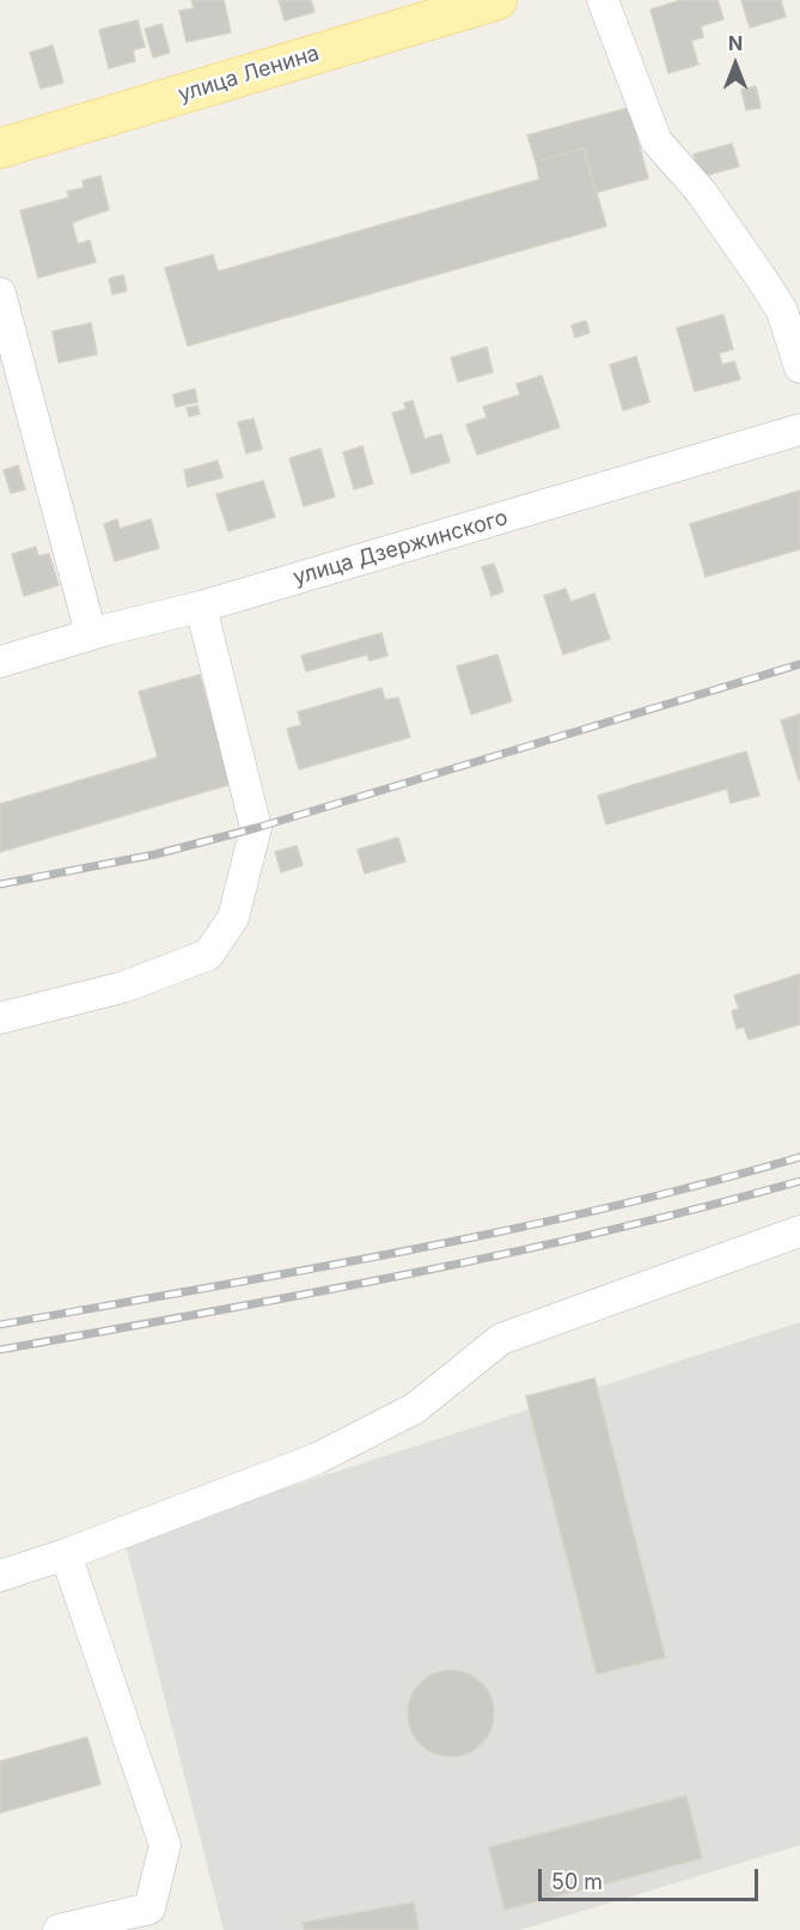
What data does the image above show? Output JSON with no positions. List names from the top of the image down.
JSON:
{
  "streets": {
    "main road": ["улица Ленина"],
    "street": ["улица Дзержинского"]
  },
  "scale_bar": "50 m",
  "north": "top"
}
